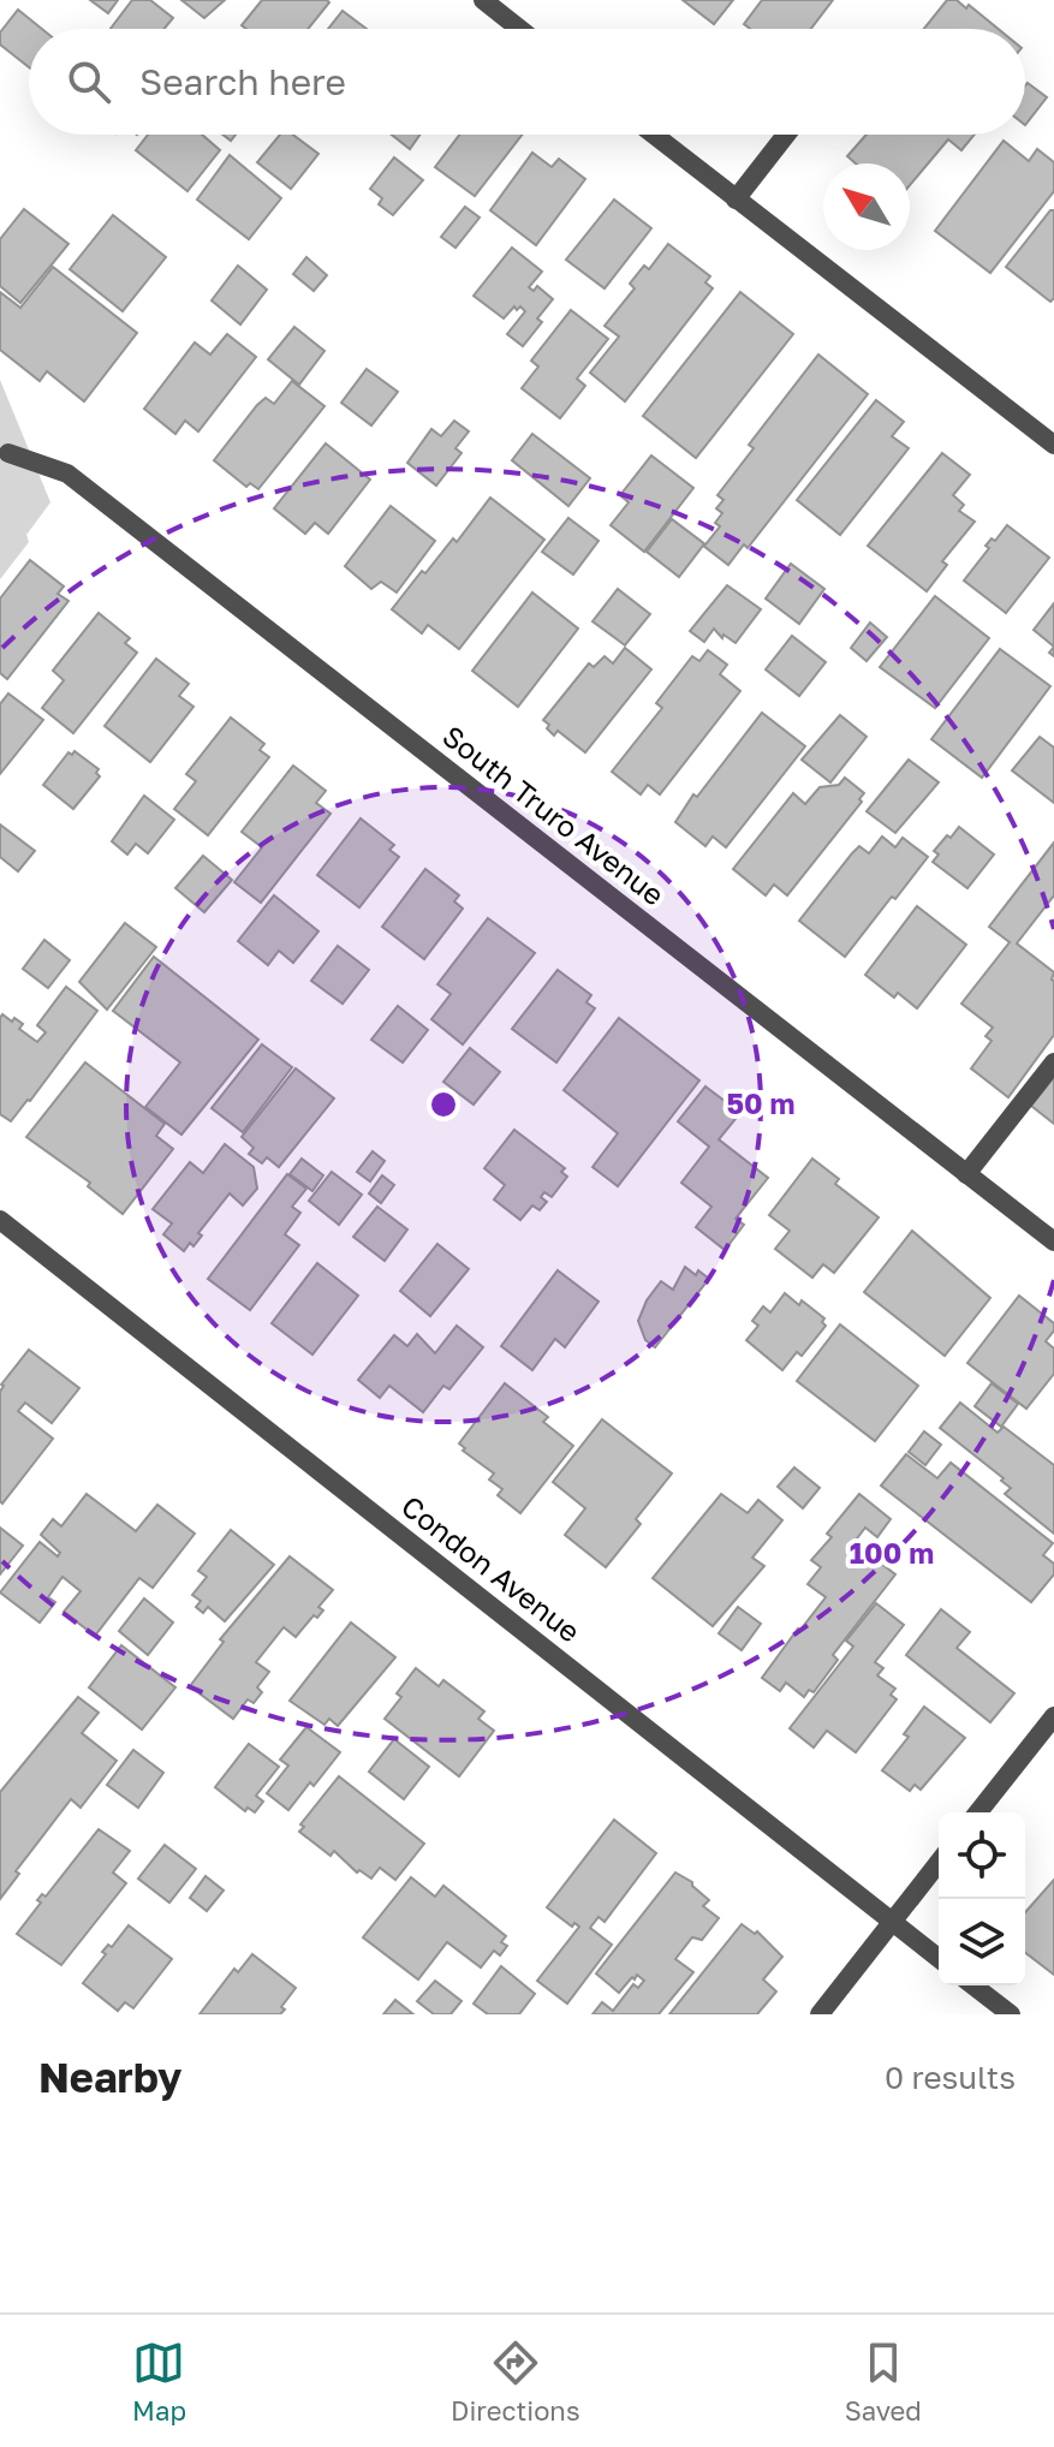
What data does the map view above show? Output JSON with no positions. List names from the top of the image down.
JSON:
{
  "streets": {
    "street": ["South Truro Avenue", "Condon Avenue"]
  },
  "north": "top left",
  "page": {
    "search": "Search here",
    "heading": ["Nearby", "0 results"],
    "nav": ["Map", "Directions", "Saved"]
  },
  "rings": ["50 m", "100 m"]
}
